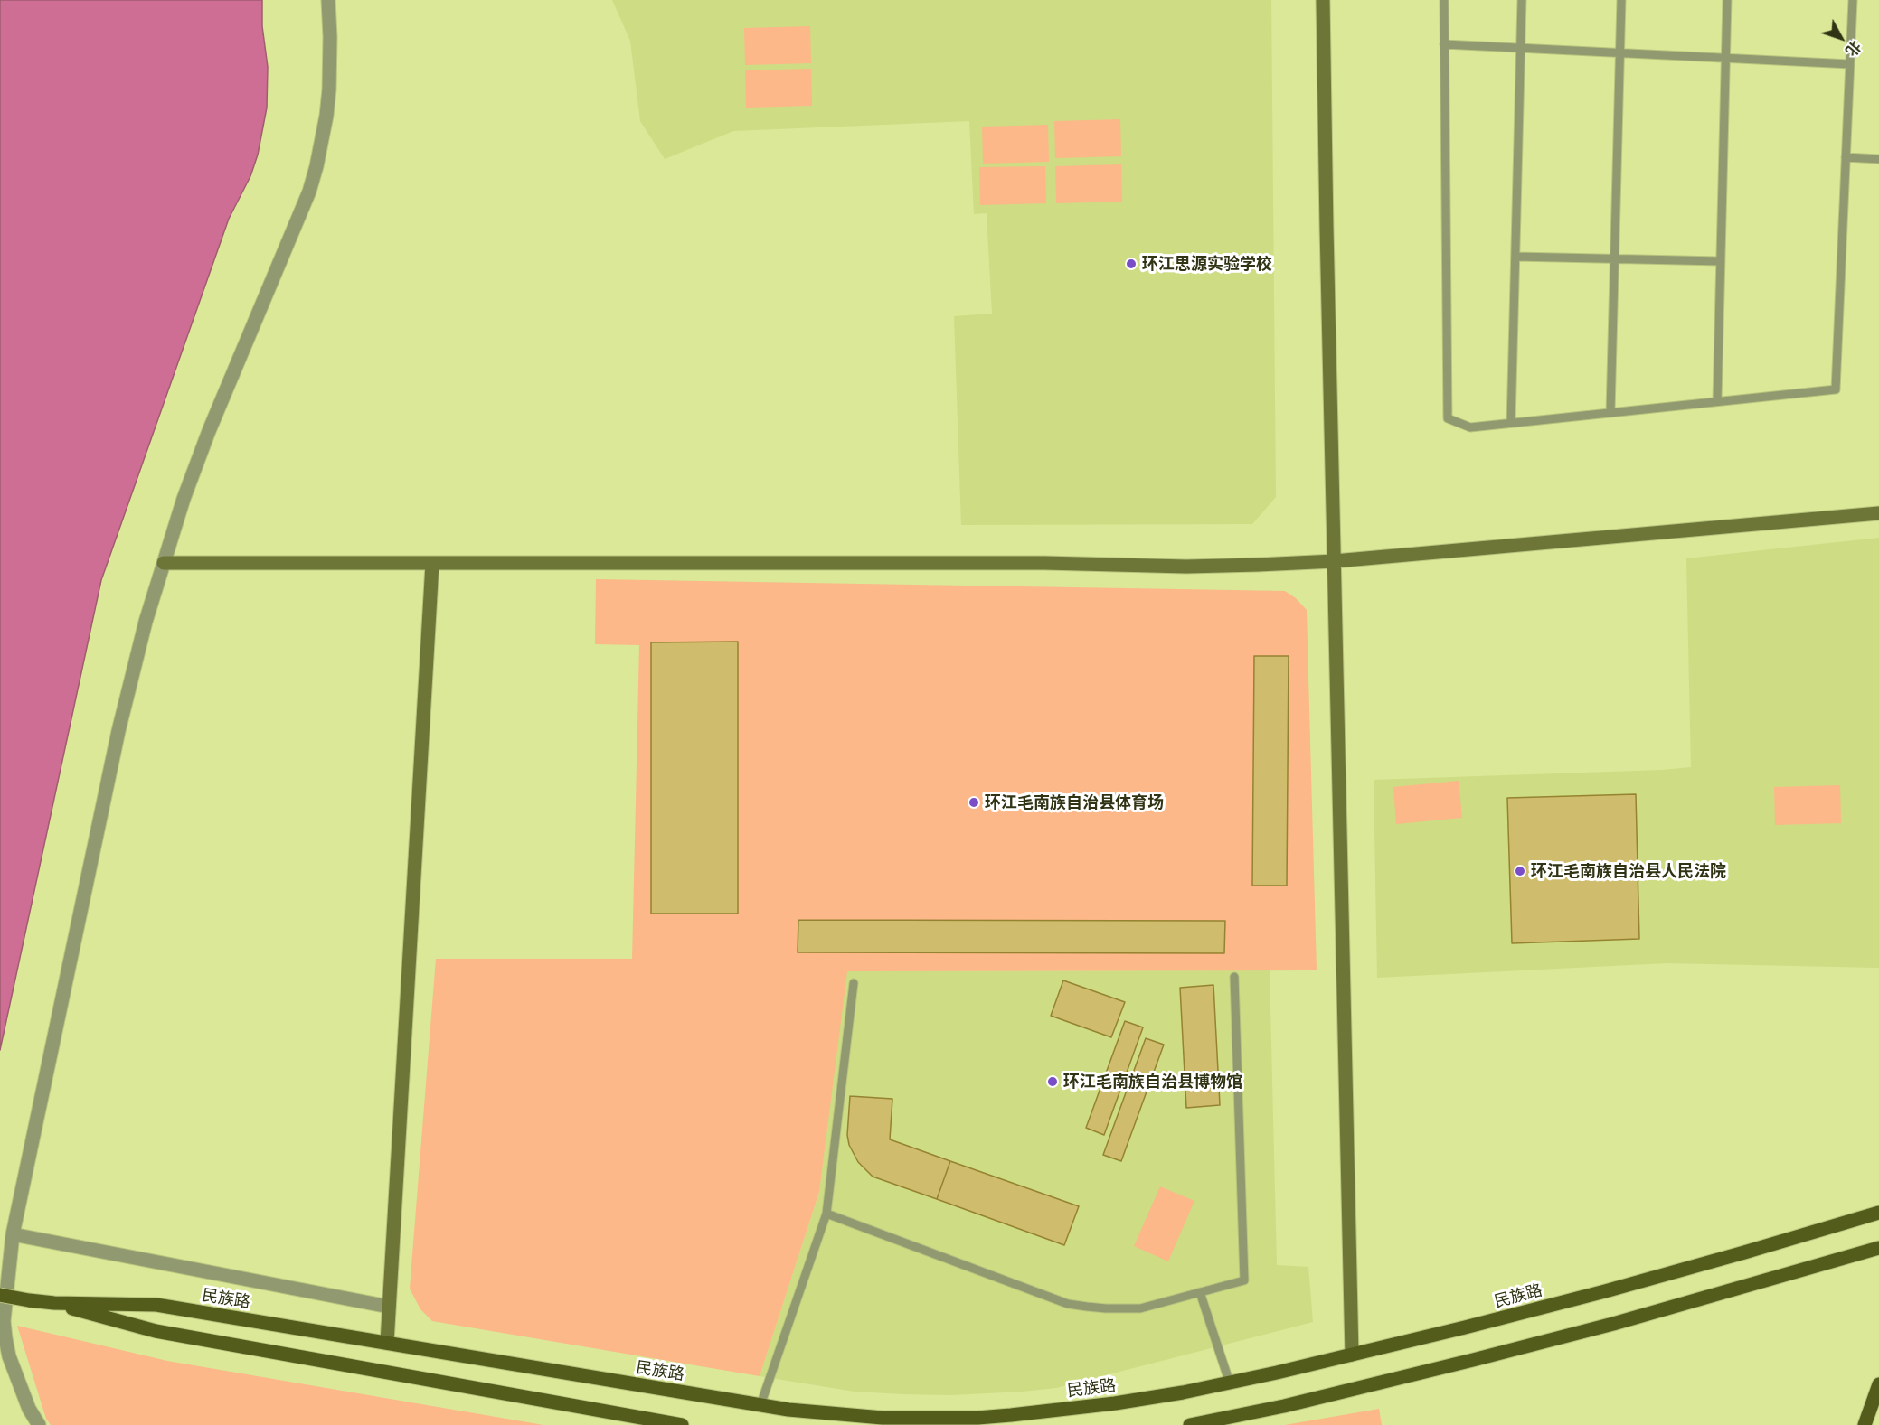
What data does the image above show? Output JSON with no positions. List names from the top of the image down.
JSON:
{
  "streets": {
    "main road": ["民族路"]
  },
  "places": [
    "环江思源实验学校",
    "环江毛南族自治县体育场",
    "环江毛南族自治县人民法院",
    "环江毛南族自治县博物馆"
  ],
  "north": "bottom right"
}
